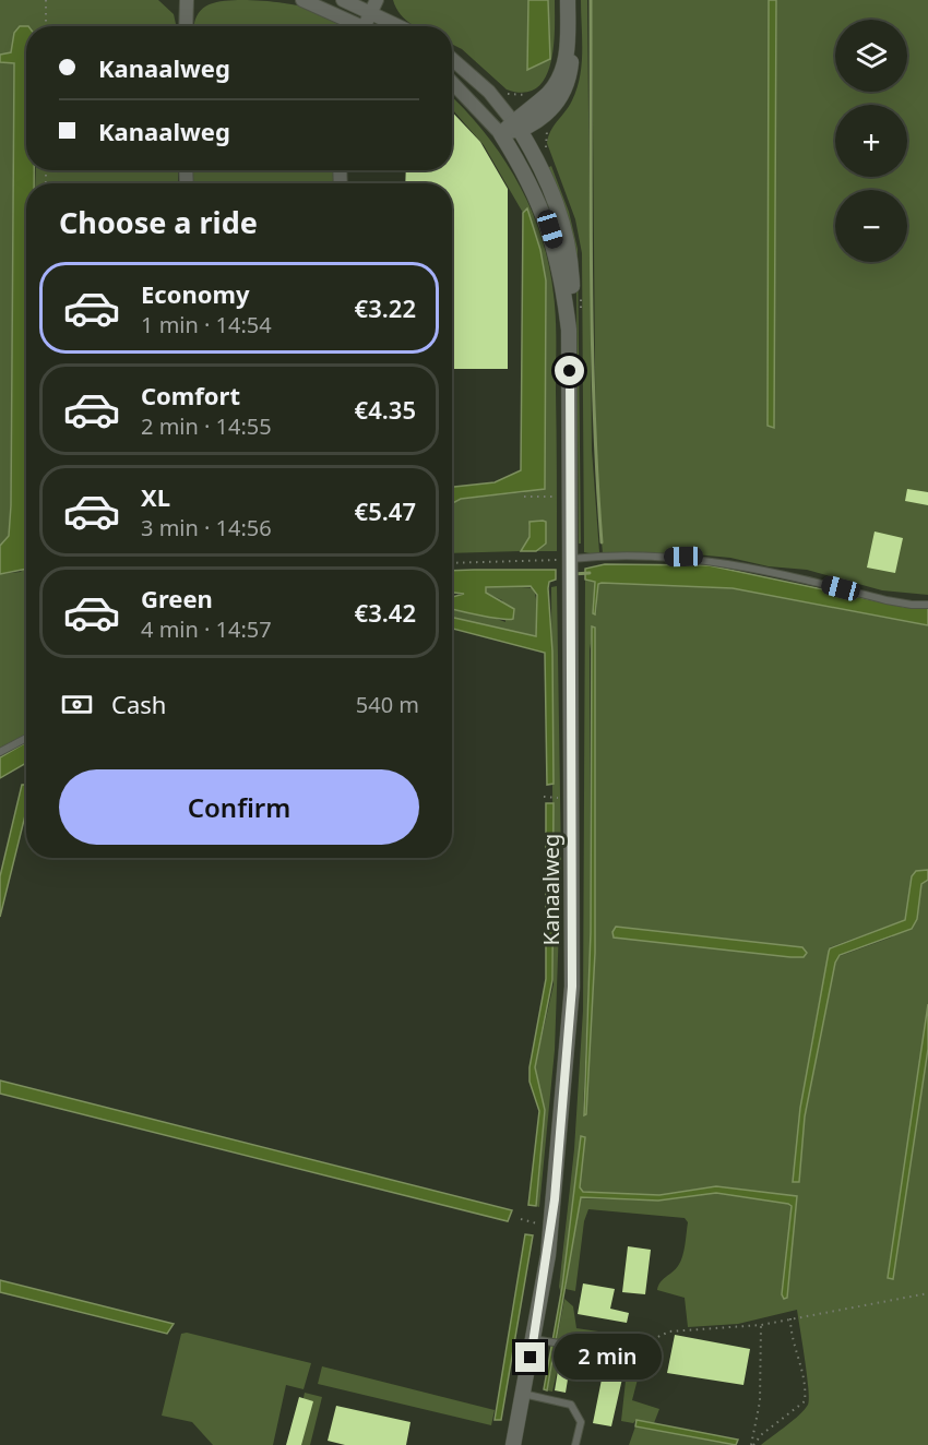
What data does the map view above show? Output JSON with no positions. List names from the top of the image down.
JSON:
{
  "streets": {
    "street": ["Kanaalweg"]
  },
  "page": {
    "map_buttons": ["+", "−"],
    "banner": ["Kanaalweg", "Kanaalweg"],
    "heading": "Choose a ride",
    "list": [
      {
        "name": "Economy",
        "note": "1 min · 14:54",
        "value": "€3.22"
      },
      {
        "name": "Comfort",
        "note": "2 min · 14:55",
        "value": "€4.35"
      },
      {
        "name": "XL",
        "note": "3 min · 14:56",
        "value": "€5.47"
      },
      {
        "name": "Green",
        "note": "4 min · 14:57",
        "value": "€3.42"
      }
    ],
    "pay": ["Cash", "540 m"],
    "buttons": "Confirm",
    "bubble": "2 min"
  }
}
